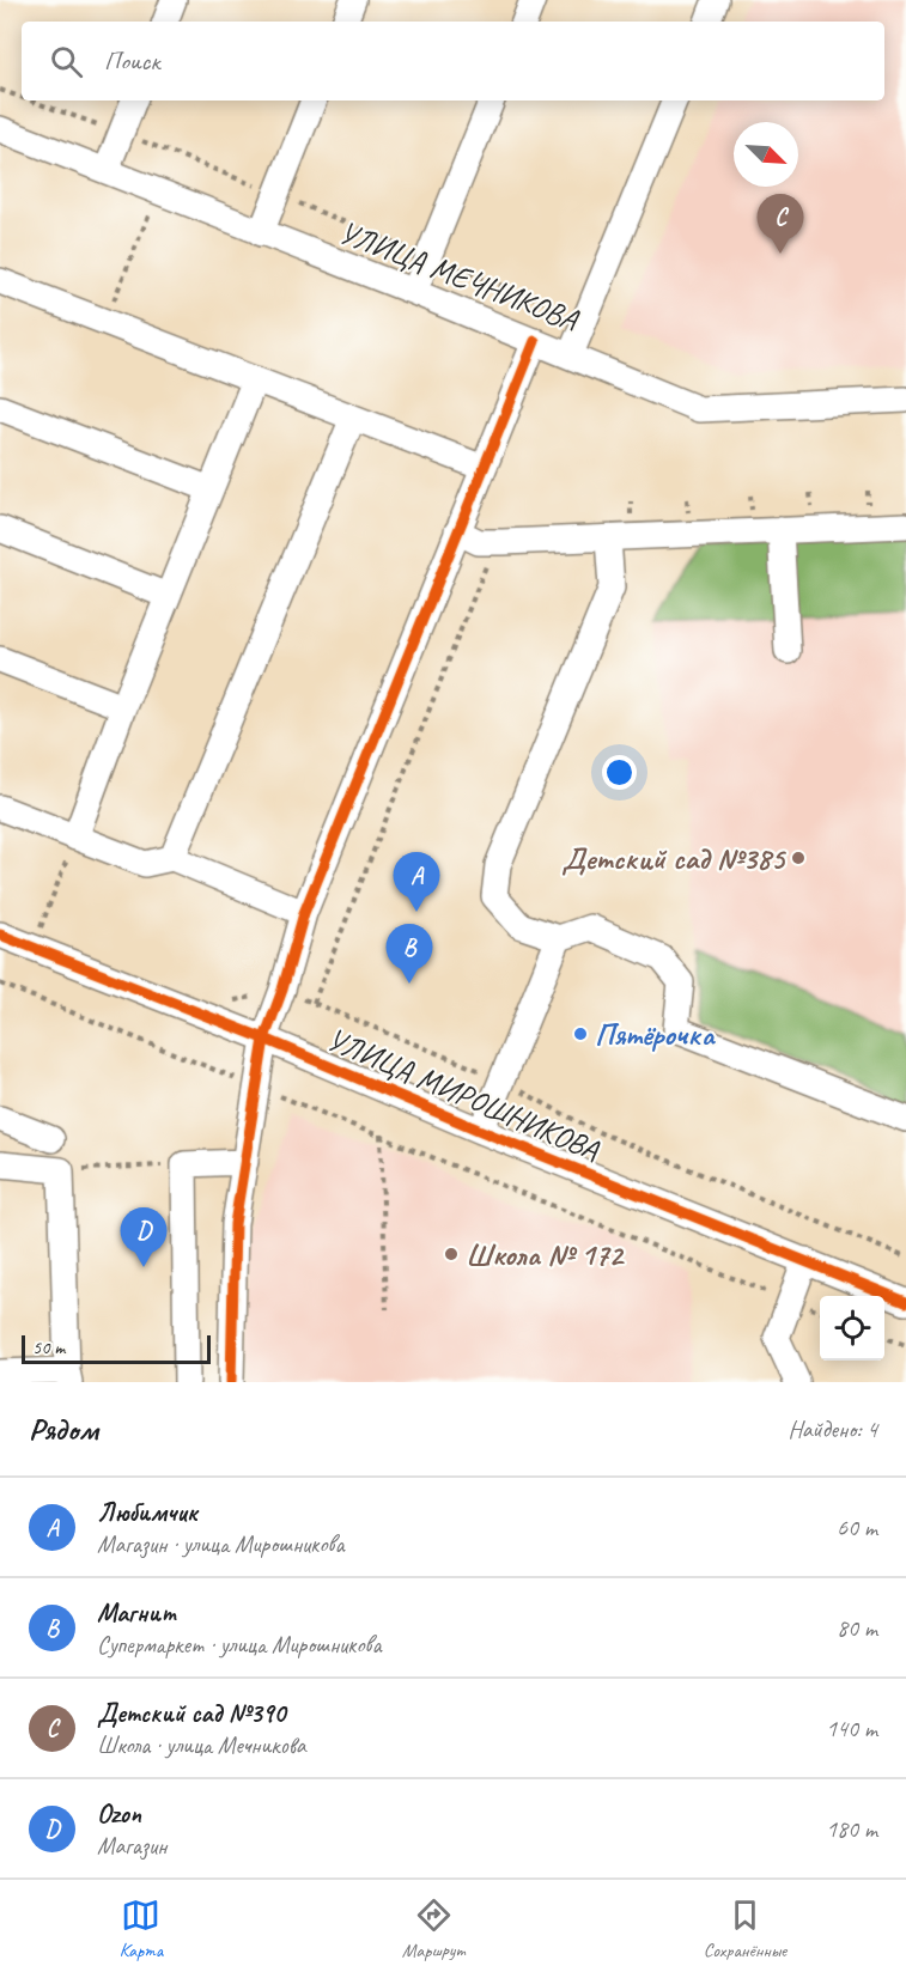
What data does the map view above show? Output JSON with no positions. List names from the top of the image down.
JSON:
{
  "streets": {
    "street": ["УЛИЦА МЕЧНИКОВА", "УЛИЦА МИРОШНИКОВА"]
  },
  "places": ["Детский сад №385", "Пятёрочка", "Школа № 172"],
  "scale_bar": "50 m",
  "north": "bottom right",
  "page": {
    "search": "Поиск",
    "pins": [
      "C",
      "A",
      "B",
      "D"
    ],
    "scale": "50 m",
    "heading": ["Рядом", "Найдено: 4"],
    "list": [
      {
        "mark": "A",
        "name": "Любимчик",
        "note": "Магазин · улица Мирошникова",
        "value": "60 m"
      },
      {
        "mark": "B",
        "name": "Магнит",
        "note": "Супермаркет · улица Мирошникова",
        "value": "80 m"
      },
      {
        "mark": "C",
        "name": "Детский сад №390",
        "note": "Школа · улица Мечникова",
        "value": "140 m"
      },
      {
        "mark": "D",
        "name": "Ozon",
        "note": "Магазин",
        "value": "180 m"
      }
    ],
    "nav": ["Карта", "Маршрут", "Сохранённые"]
  }
}
